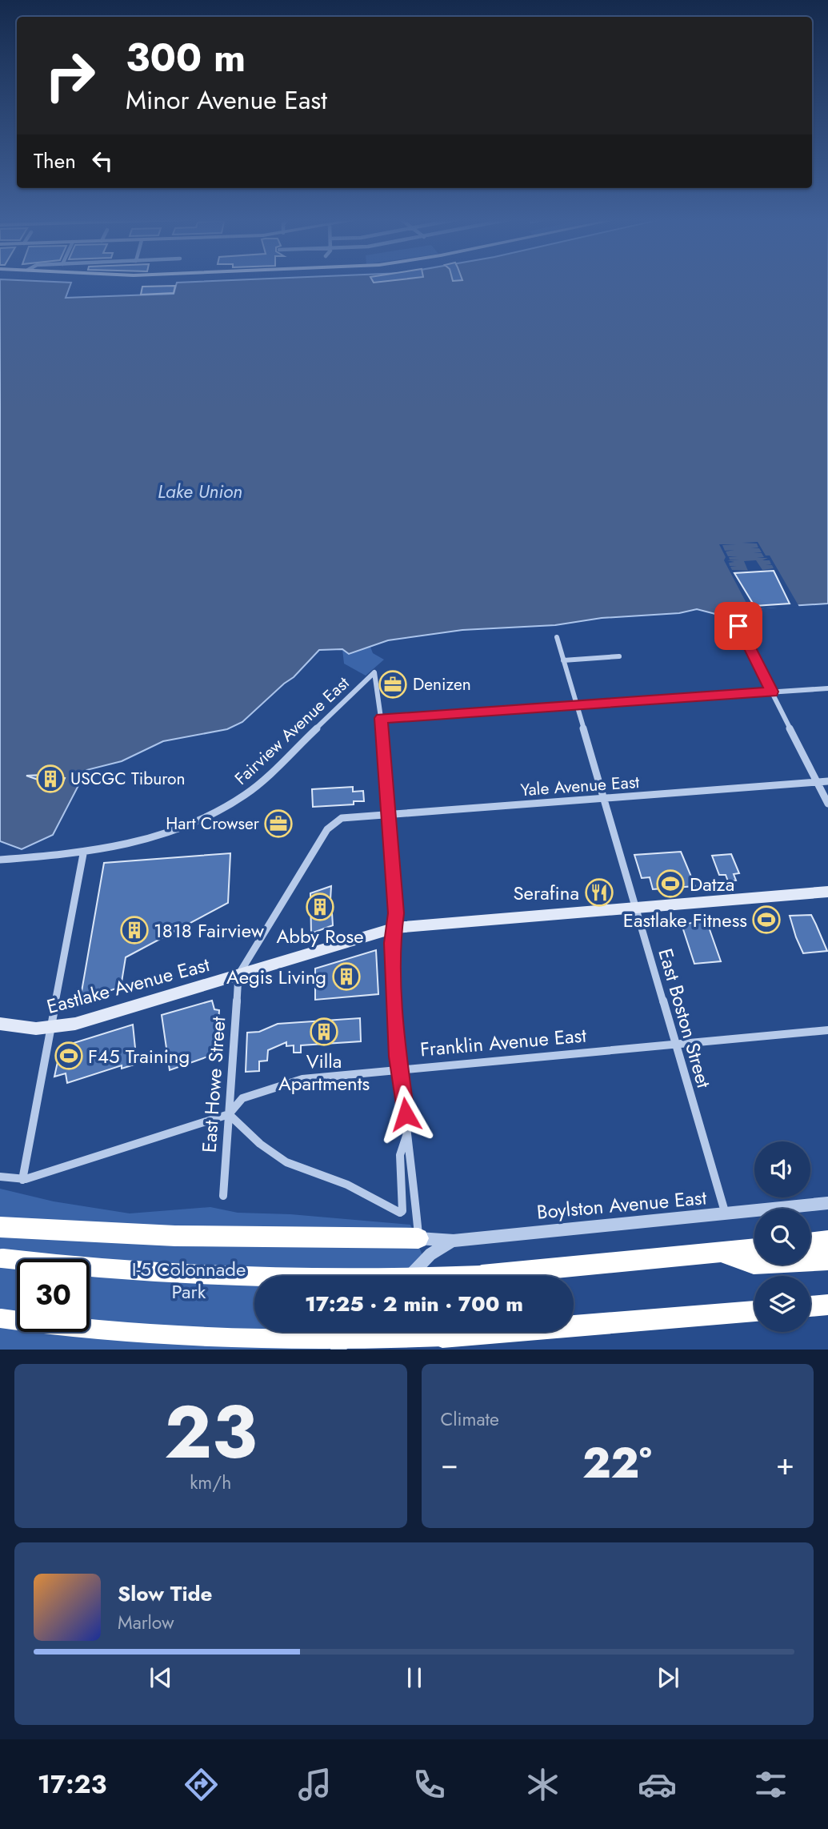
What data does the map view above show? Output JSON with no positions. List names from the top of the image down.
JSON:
{
  "streets": {
    "main road": ["Eastlake Avenue East"],
    "street": [
      "Fairview Avenue East",
      "Yale Avenue East",
      "East Boston Street",
      "Franklin Avenue East",
      "East Howe Street",
      "Boylston Avenue East"
    ]
  },
  "crossings": [
    ["Yale Avenue East", "Eastlake Avenue East"],
    ["Yale Avenue East", "East Boston Street"],
    ["Yale Avenue East", "East Howe Street"],
    ["Eastlake Avenue East", "East Boston Street"],
    ["Eastlake Avenue East", "East Howe Street"],
    ["East Boston Street", "Franklin Avenue East"],
    ["East Boston Street", "Boylston Avenue East"],
    ["Franklin Avenue East", "East Howe Street"]
  ],
  "water": ["Lake Union"],
  "parks": ["I-5 Colonnade Park"],
  "places": {
    "office": ["Denizen", "Hart Crowser"],
    "building": [
      "USCGC Tiburon",
      "Abby Rose",
      "1818 Fairview",
      "Aegis Living",
      "Villa Apartments"
    ],
    "sports": ["Datza", "Eastlake Fitness", "F45 Training"],
    "restaurant": ["Serafina"]
  },
  "page": {
    "turn": ["300 m", "Minor Avenue East"],
    "then": "Then",
    "limit": "30",
    "trip": "17:25 · 2 min · 700 m",
    "tile": [
      ["23", "km/h"],
      "Climate"
    ],
    "heat": ["−", "22°", "+"],
    "song": ["Slow Tide", "Marlow"],
    "tabs": "17:23"
  }
}
